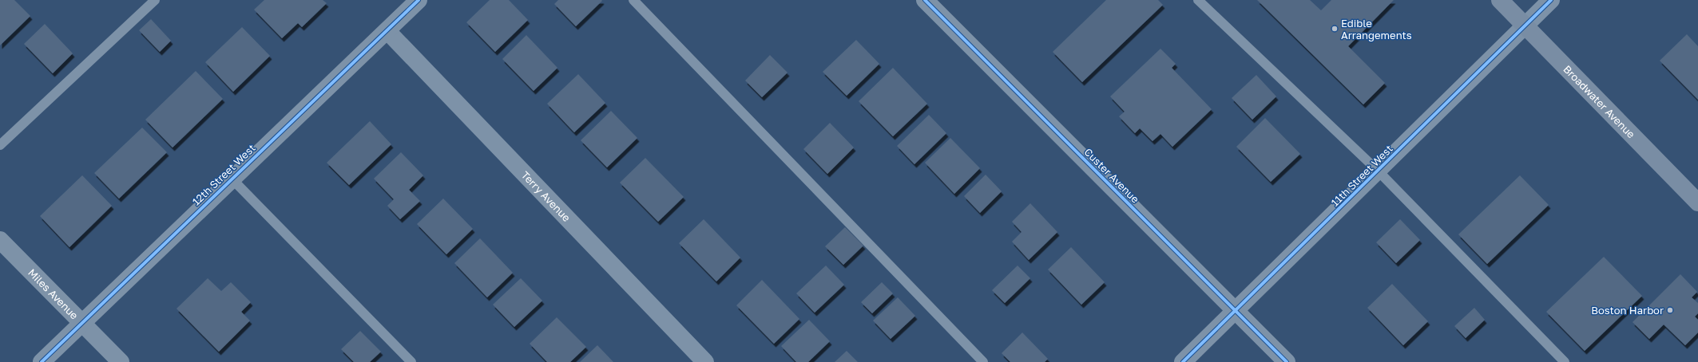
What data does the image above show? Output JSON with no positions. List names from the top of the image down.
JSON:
{
  "streets": {
    "main road": ["Broadwater Avenue"],
    "street": [
      "12th Street West",
      "Custer Avenue",
      "11th Street West",
      "Terry Avenue",
      "Miles Avenue"
    ]
  },
  "crossings": [
    ["Broadwater Avenue", "11th Street West"],
    ["12th Street West", "Terry Avenue"],
    ["12th Street West", "Miles Avenue"],
    ["Custer Avenue", "11th Street West"]
  ],
  "places": ["Edible Arrangements", "Boston Harbor"]
}
